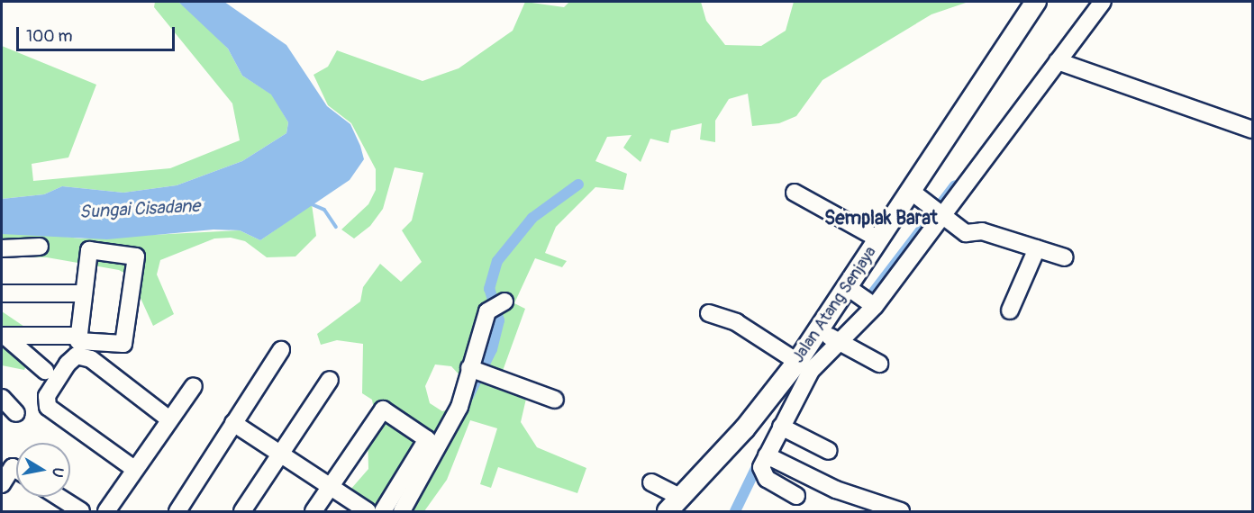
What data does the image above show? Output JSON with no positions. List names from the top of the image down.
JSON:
{
  "streets": {
    "main road": ["Jalan Atang Senjaya"]
  },
  "districts": ["Semplak Barat"],
  "water": ["Sungai Cisadane"],
  "scale_bar": "100 m",
  "north": "right"
}
